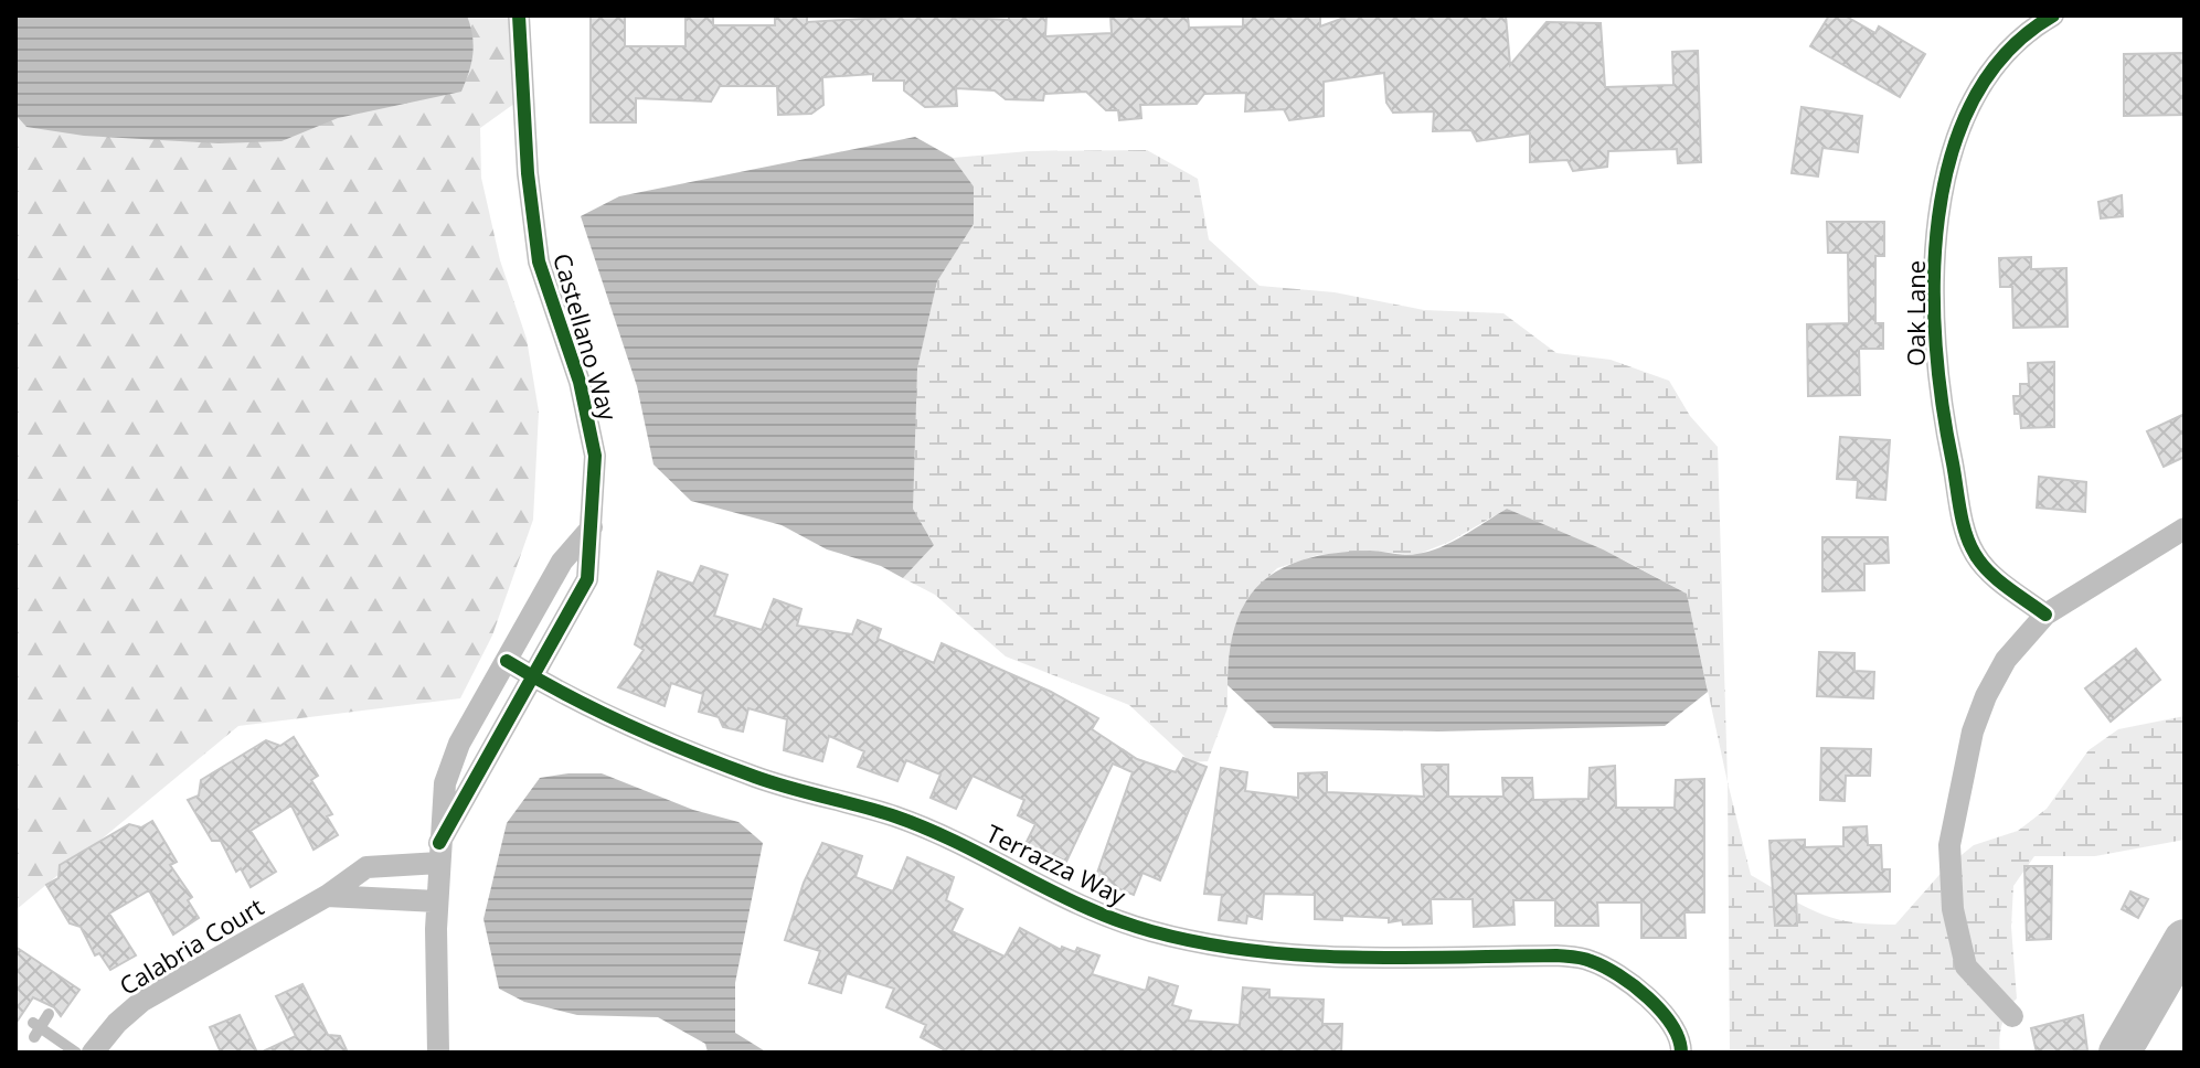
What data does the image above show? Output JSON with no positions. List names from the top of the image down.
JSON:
{
  "streets": {
    "street": [
      "Oak Lane",
      "Castellano Way",
      "Terrazza Way",
      "Calabria Court"
    ]
  },
  "crossings": [
    ["Castellano Way", "Terrazza Way"],
    ["Castellano Way", "Calabria Court"]
  ]
}
